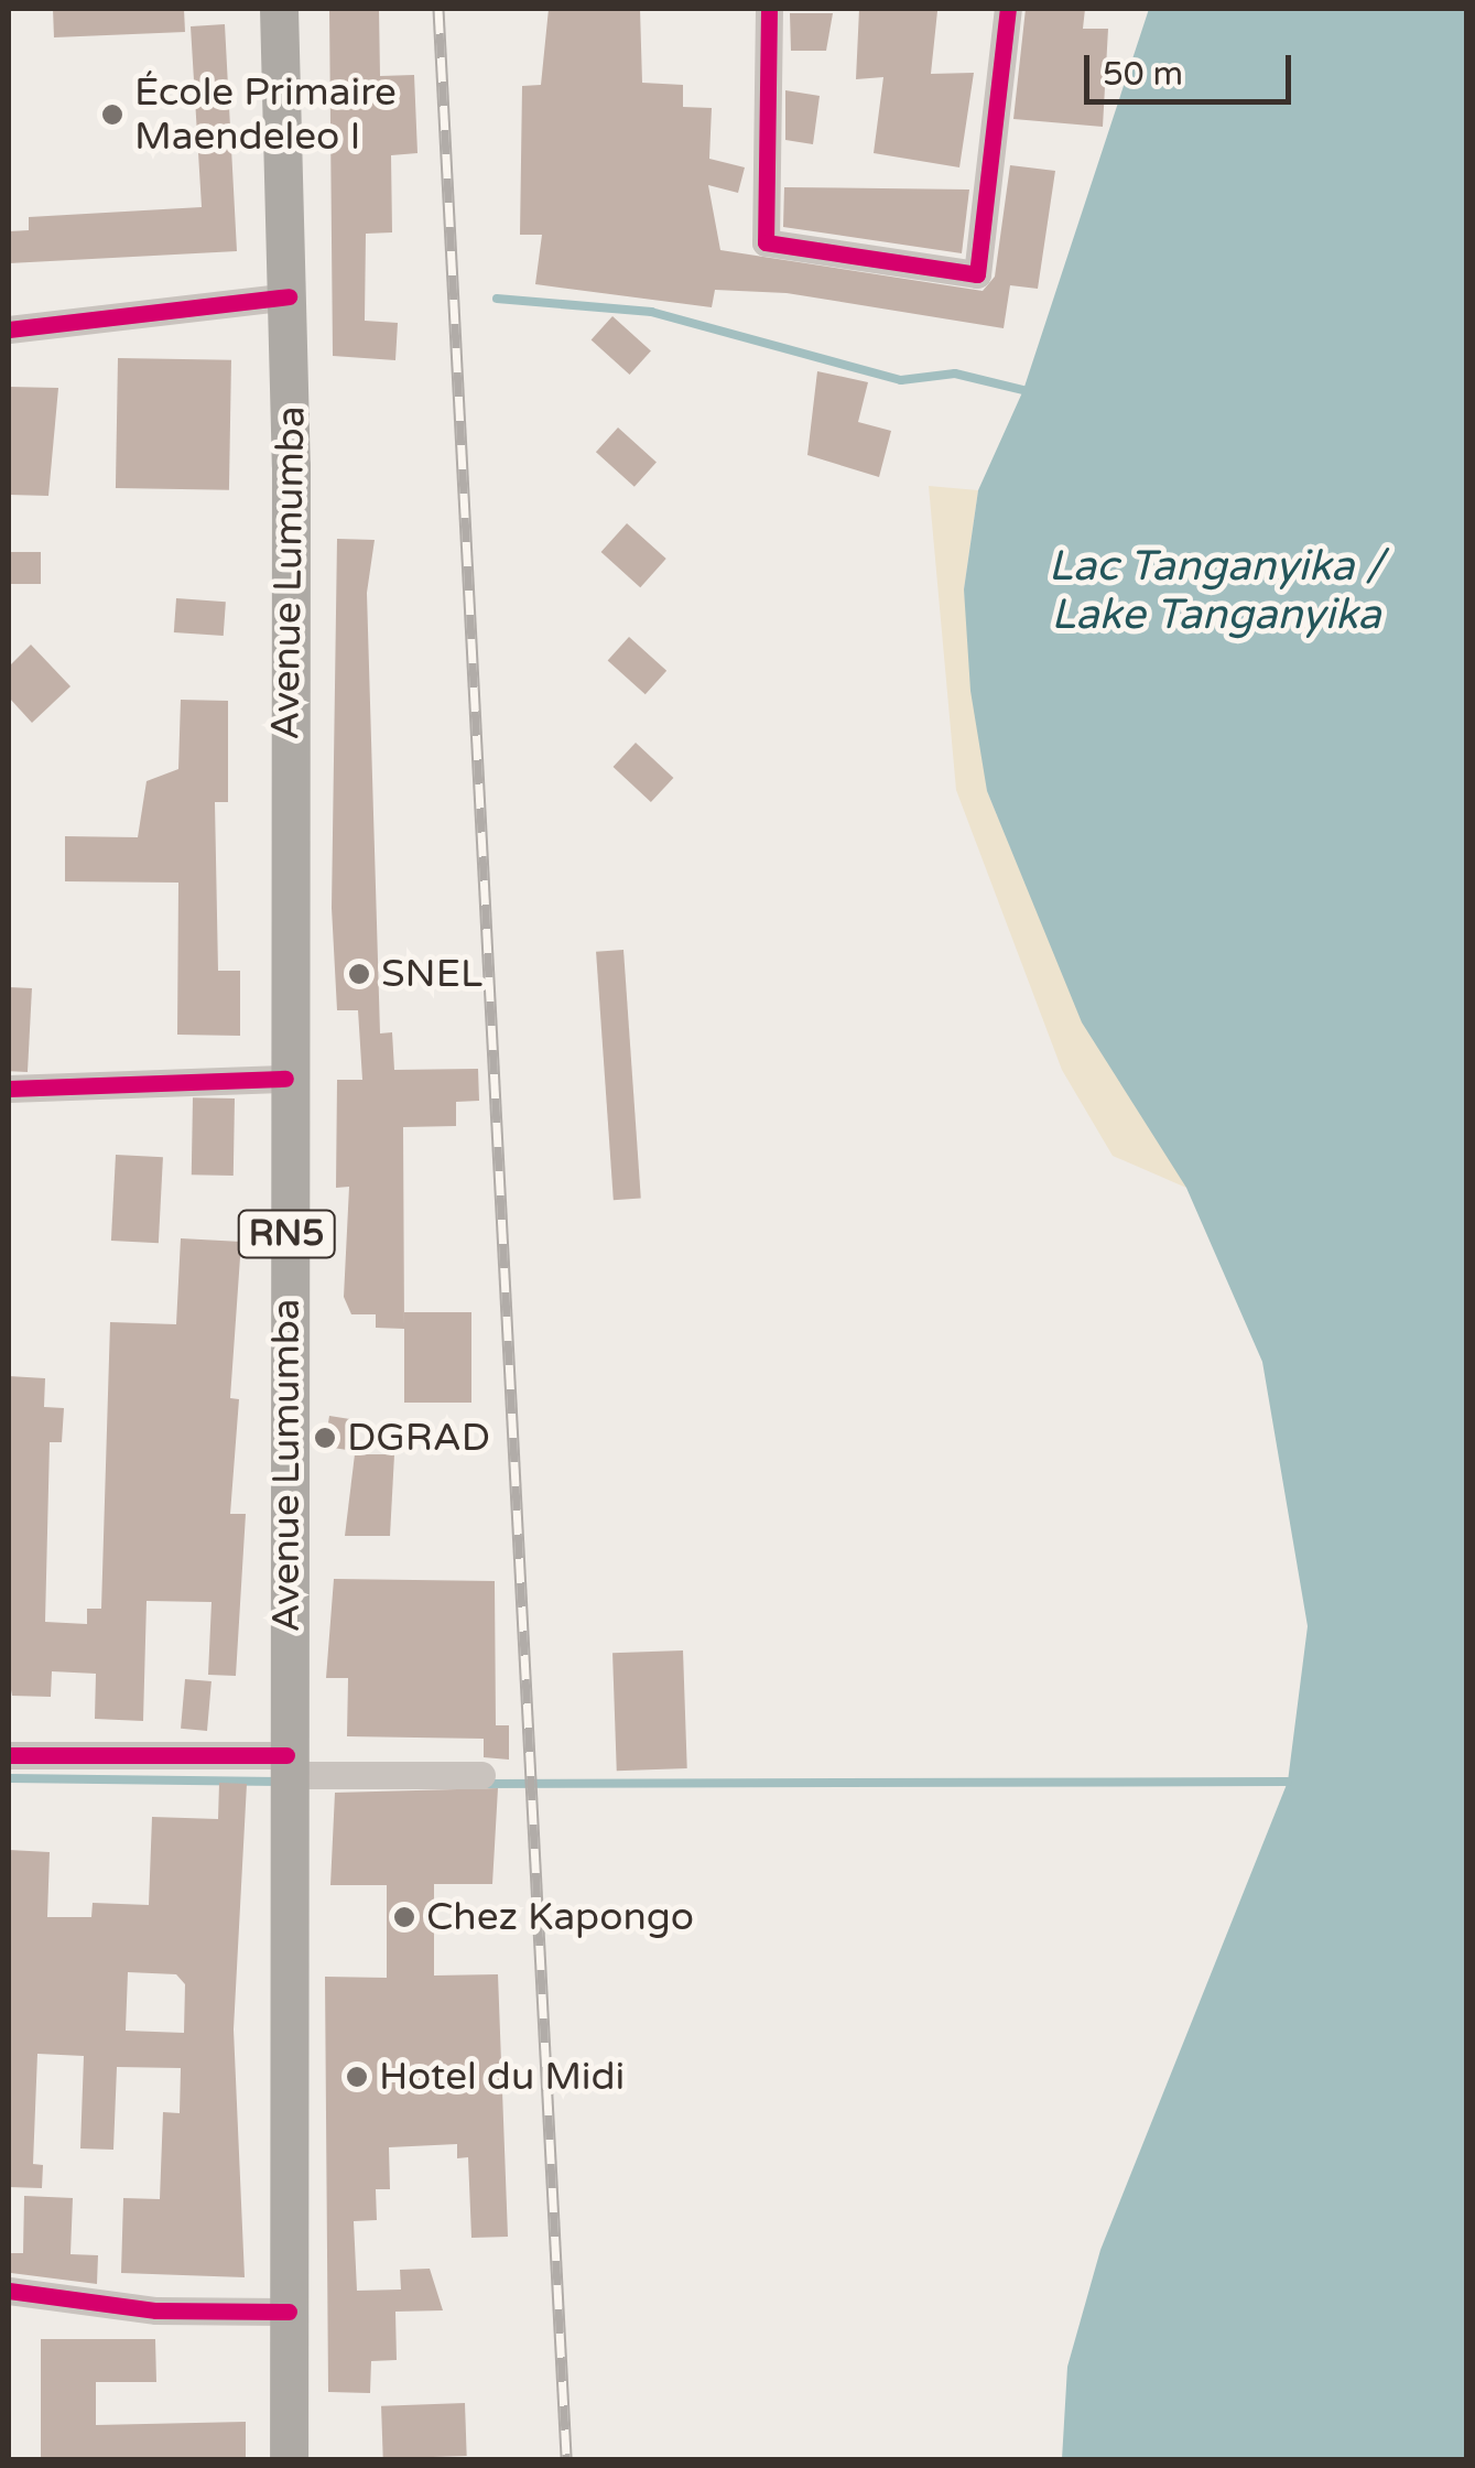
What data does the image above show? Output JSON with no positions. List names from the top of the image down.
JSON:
{
  "streets": {
    "highway": ["Avenue Lumumba", "RN5"]
  },
  "water": ["Lac Tanganyika / Lake Tanganyika"],
  "places": [
    "École Primaire Maendeleo I",
    "SNEL",
    "DGRAD",
    "Chez Kapongo",
    "Hotel du Midi"
  ],
  "scale_bar": "50 m"
}
